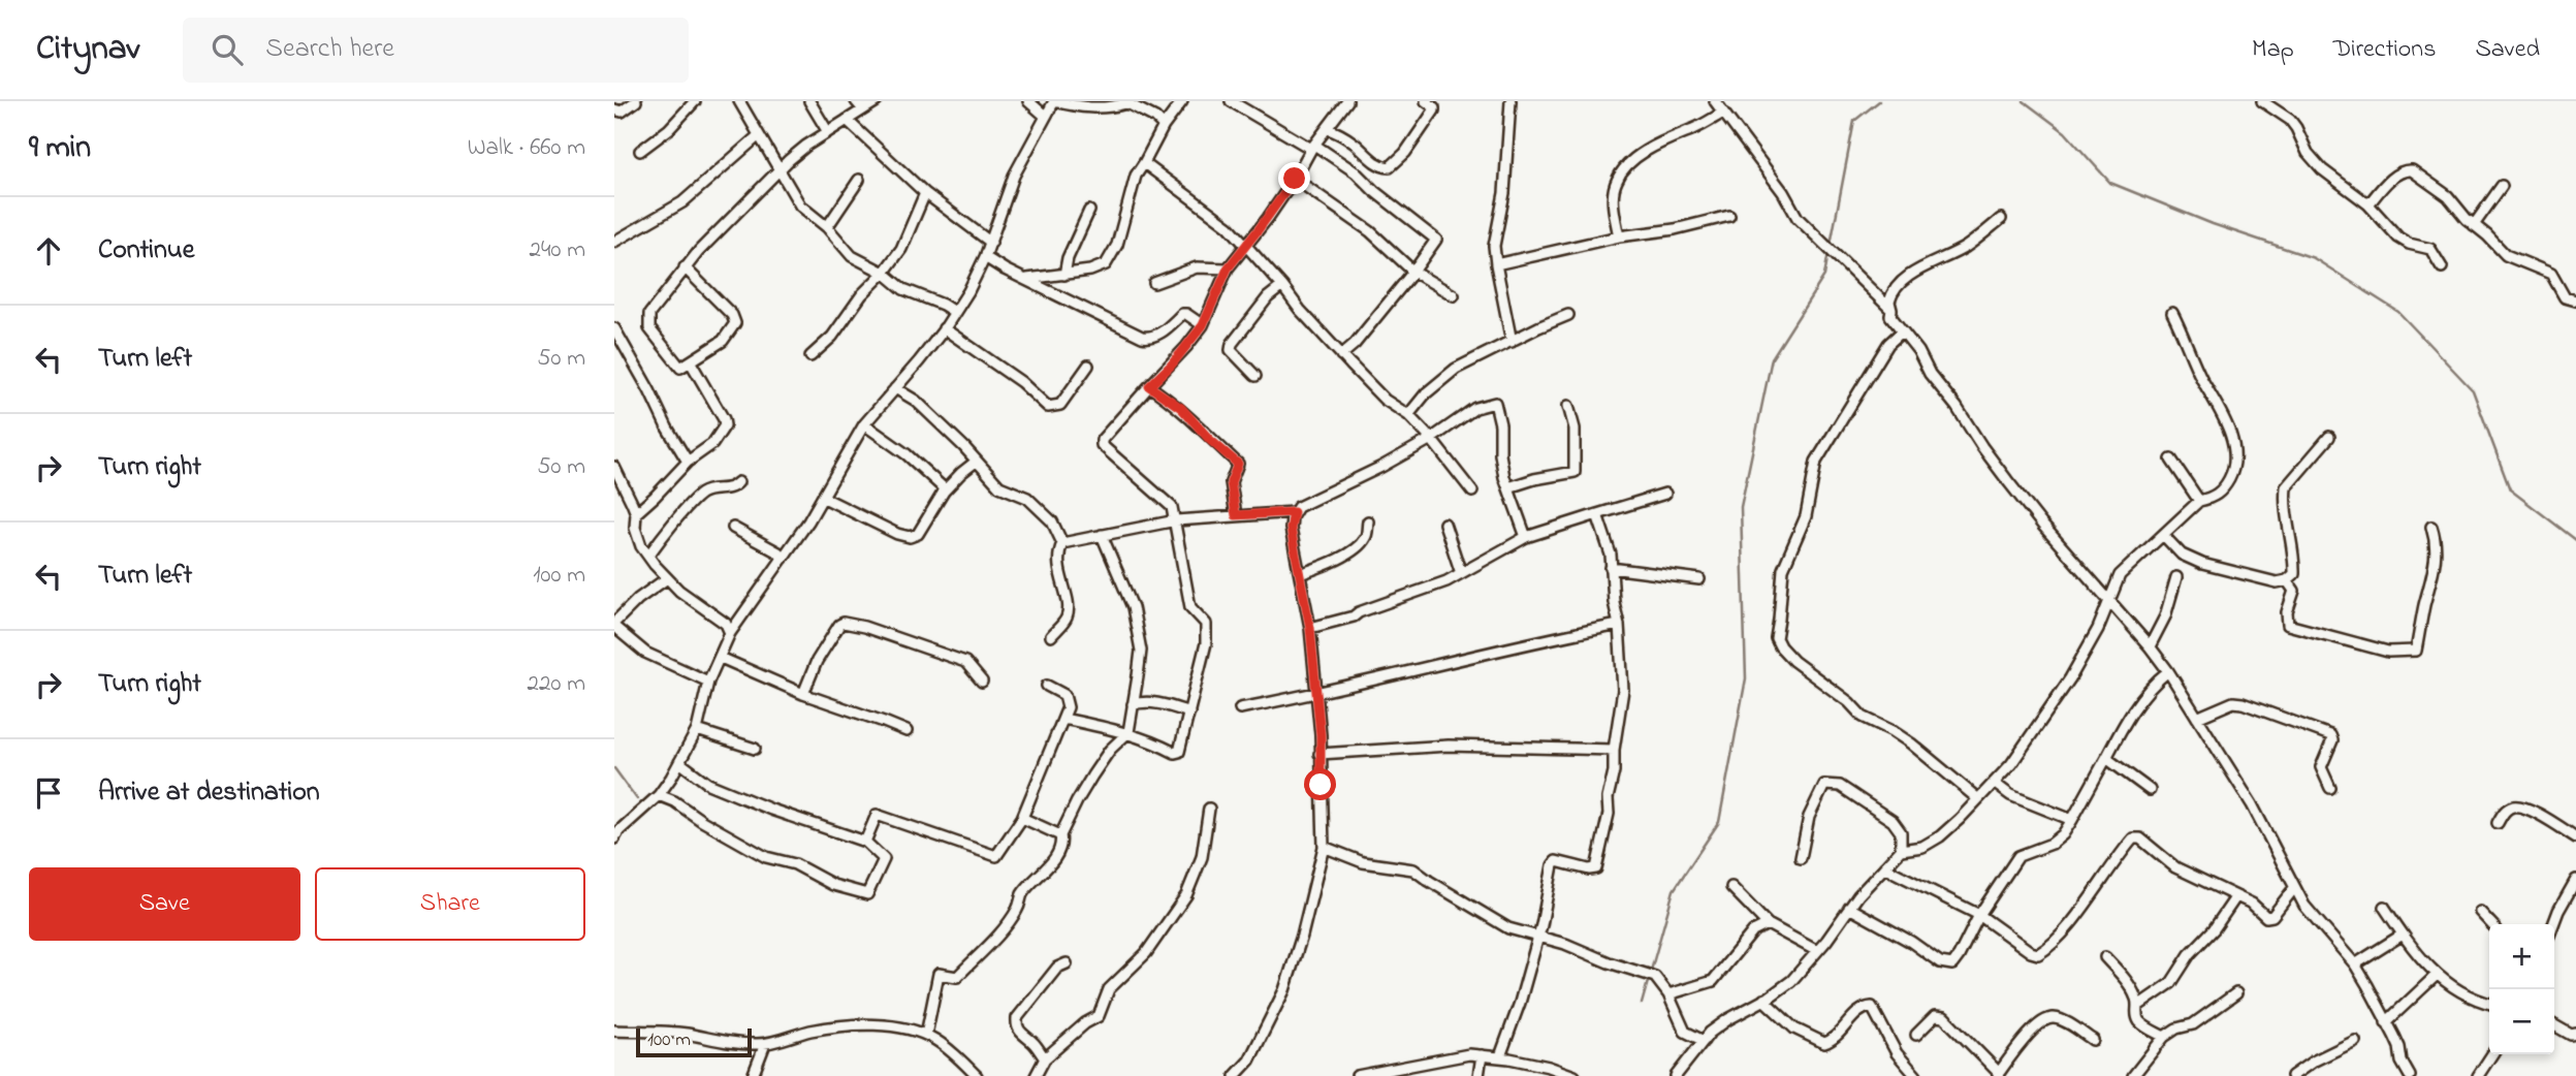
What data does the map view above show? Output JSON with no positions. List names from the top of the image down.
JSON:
{
  "scale_bar": "100 m",
  "page": {
    "header": "Citynav",
    "search": "Search here",
    "nav": ["Map", "Directions", "Saved"],
    "heading": ["9 min", "Walk · 660 m"],
    "list": [
      ["Continue", "240 m"],
      ["Turn left", "50 m"],
      ["Turn right", "50 m"],
      ["Turn left", "100 m"],
      ["Turn right", "220 m"],
      "Arrive at destination"
    ],
    "buttons": ["Save", "Share"],
    "map_buttons": ["+", "−"],
    "scale": "100 m"
  }
}
